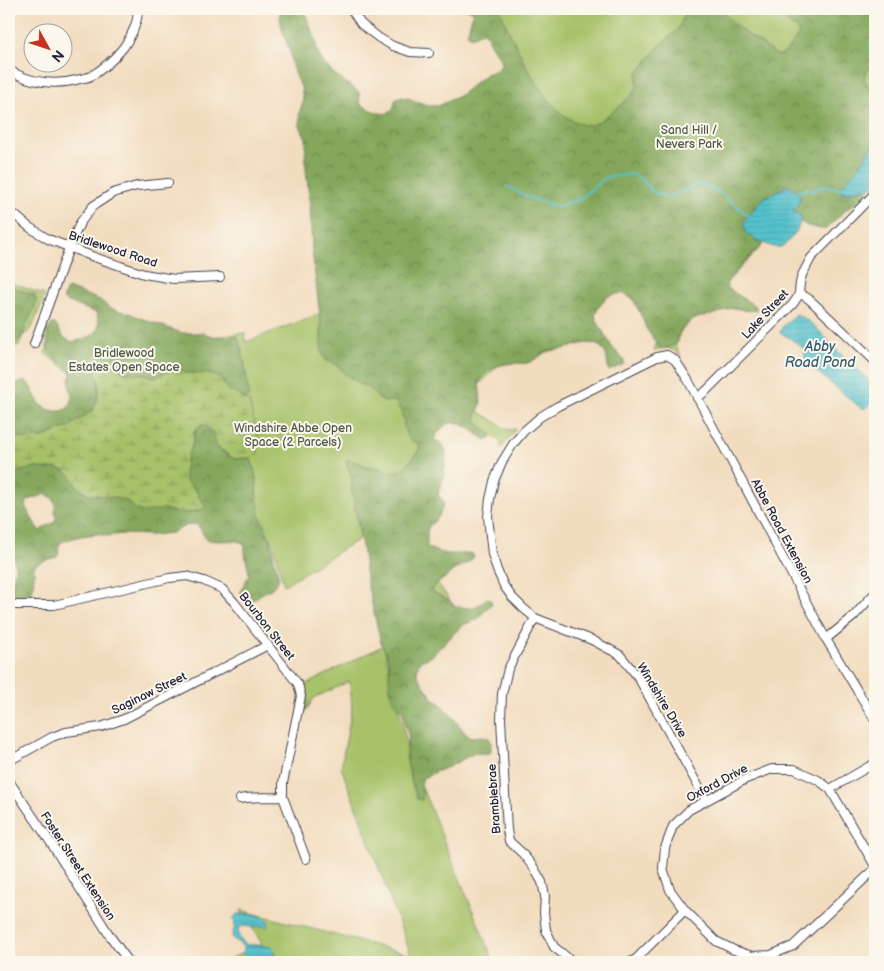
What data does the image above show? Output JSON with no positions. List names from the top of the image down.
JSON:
{
  "streets": {
    "street": [
      "Bridlewood Road",
      "Lake Street",
      "Abbe Road Extension",
      "Bourbon Street",
      "Saginaw Street",
      "Windshire Drive",
      "Oxford Drive",
      "Bramblebrae",
      "Foster Street Extension"
    ]
  },
  "crossings": [
    ["Lake Street", "Abbe Road Extension"],
    ["Abbe Road Extension", "Windshire Drive"],
    ["Bourbon Street", "Saginaw Street"],
    ["Windshire Drive", "Oxford Drive"],
    ["Windshire Drive", "Bramblebrae"]
  ],
  "water": ["Abby Road Pond"],
  "parks": ["Sand Hill / Nevers Park", "Bridlewood Estates Open Space", "Windshire Abbe Open Space (2 Parcels)"],
  "north": "bottom right"
}
